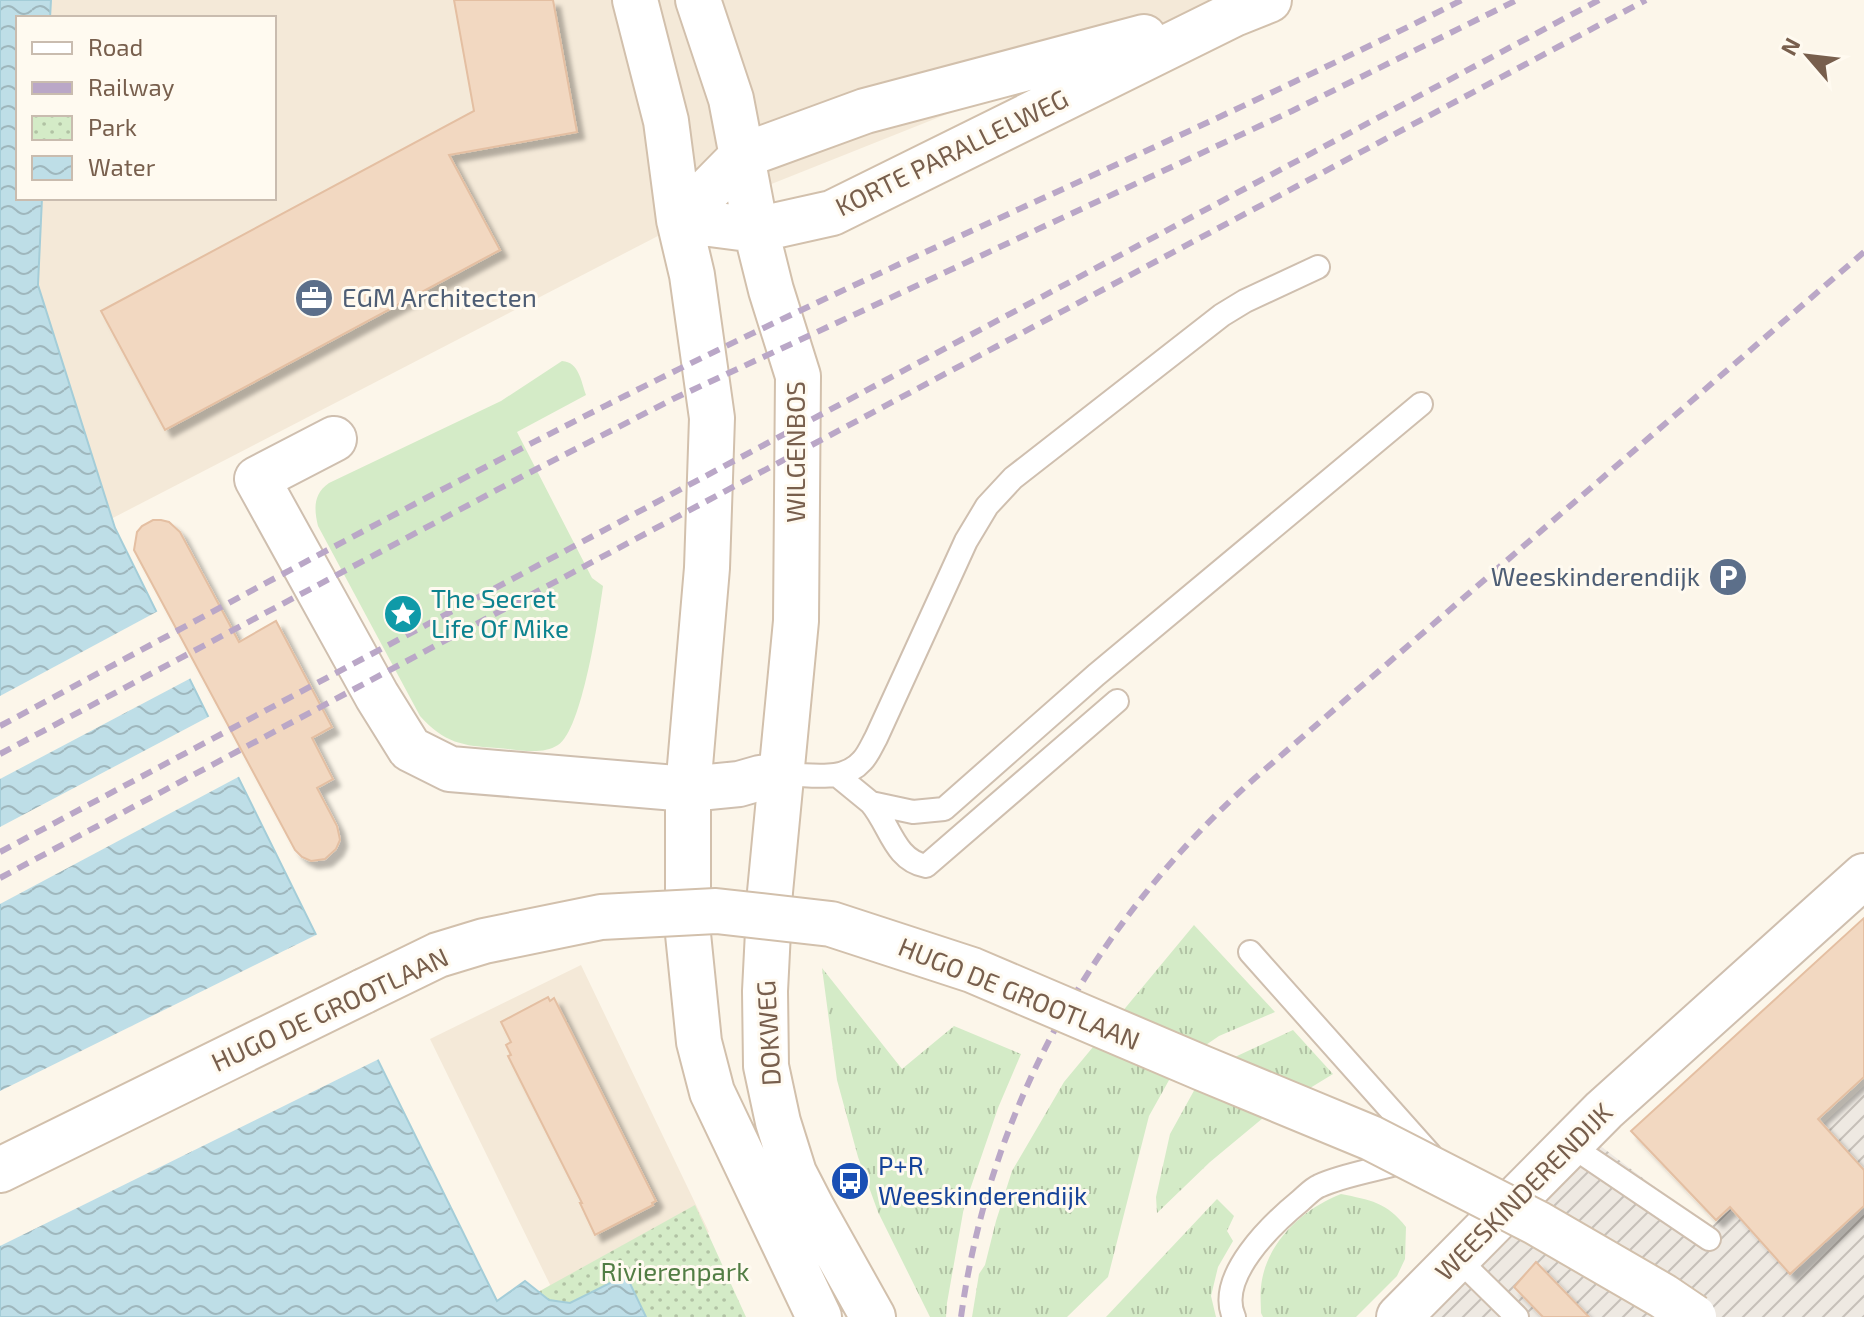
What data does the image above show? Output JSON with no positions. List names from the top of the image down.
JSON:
{
  "streets": {
    "main road": [
      "KORTE PARALLELWEG",
      "WILGENBOS",
      "HUGO DE GROOTLAAN",
      "DOKWEG",
      "WEESKINDERENDIJK"
    ]
  },
  "crossings": [
    ["KORTE PARALLELWEG", "WILGENBOS"],
    ["WILGENBOS", "DOKWEG"]
  ],
  "parks": ["Rivierenpark"],
  "places": {
    "office": ["EGM Architecten"],
    "parking": ["Weeskinderendijk"],
    "place": ["The Secret Life Of Mike"],
    "bus stop": ["P+R Weeskinderendijk"]
  },
  "legend": [
    "Road",
    "Railway",
    "Park",
    "Water"
  ],
  "north": "top left"
}
